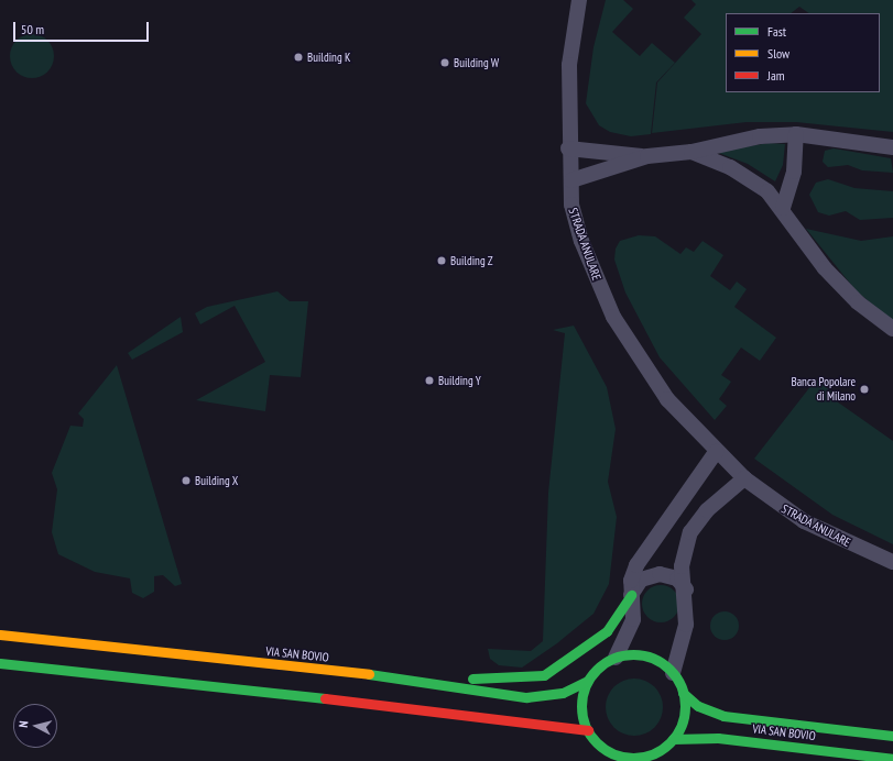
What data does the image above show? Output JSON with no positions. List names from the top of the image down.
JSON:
{
  "streets": {
    "main road": ["VIA SAN BOVIO"],
    "street": ["STRADA ANULARE"]
  },
  "places": [
    "Building K",
    "Building W",
    "Building Z",
    "Building Y",
    "Banca Popolare di Milano",
    "Building X"
  ],
  "legend": ["Fast", "Slow", "Jam"],
  "scale_bar": "50 m",
  "north": "left"
}
